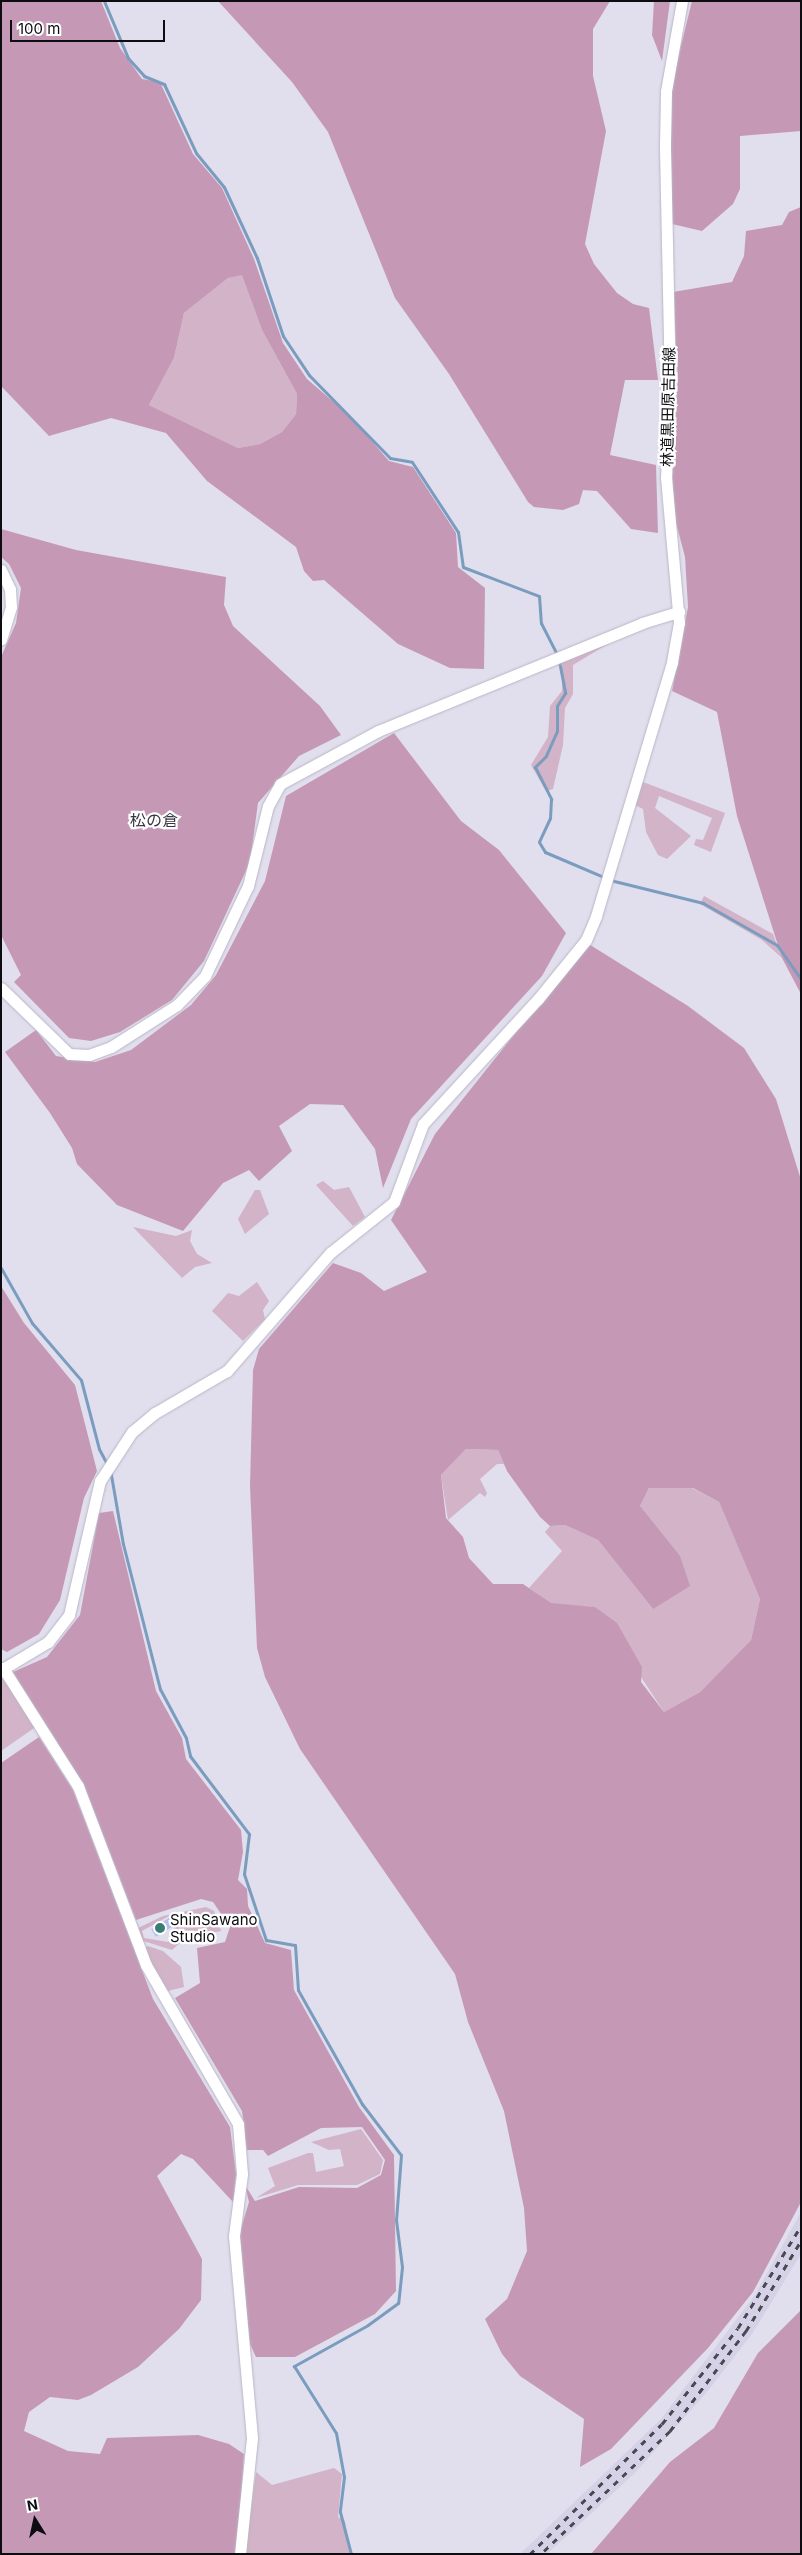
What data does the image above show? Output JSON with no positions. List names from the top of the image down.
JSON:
{
  "streets": {
    "street": ["林道黒田原吉田線"]
  },
  "districts": ["松の倉"],
  "places": ["ShinSawano Studio"],
  "scale_bar": "100 m",
  "north": "top"
}
